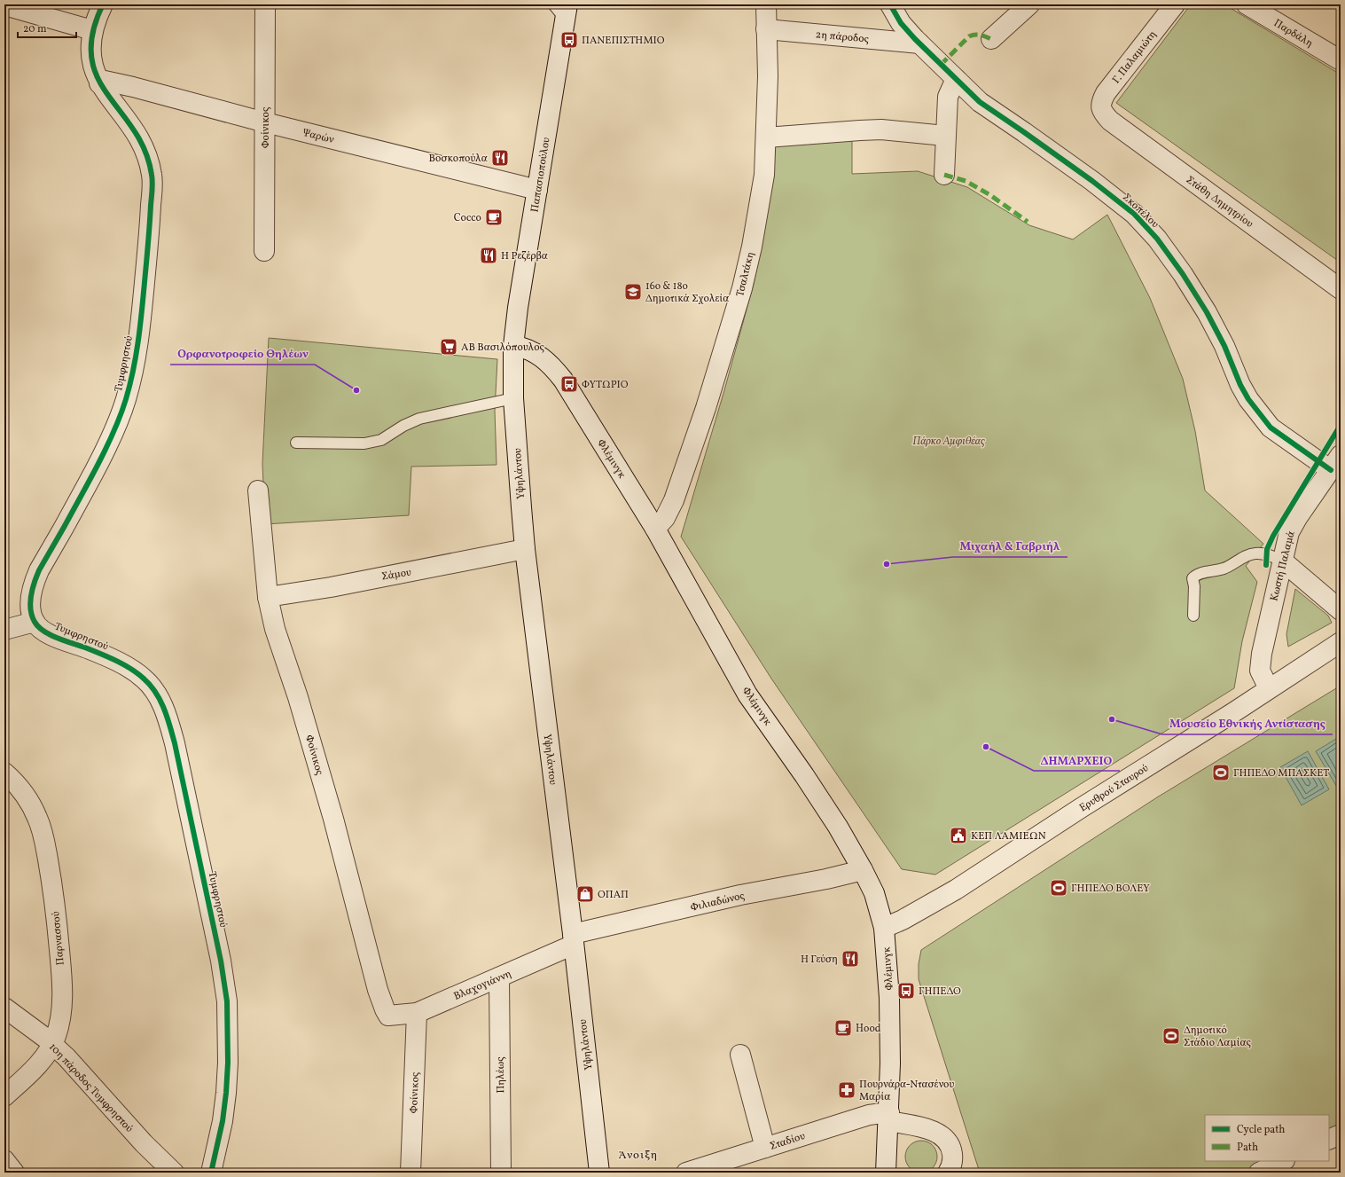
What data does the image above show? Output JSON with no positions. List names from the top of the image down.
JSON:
{
  "streets": {
    "street": [
      "Παρδάλη",
      "2η πάροδος",
      "Γ. Παλαμιώτη",
      "Φοίνικος",
      "Ψαρών",
      "Παπασιοπούλου",
      "Στάθη Δημητρίου",
      "Σκοπέλου",
      "Τσαλτάκη",
      "Τυμφρηστού",
      "Φλέμινγκ",
      "Υψηλάντου",
      "Κωστή Παλαμά",
      "Σάμου",
      "Ερυθρού Σταυρού",
      "Φιλιαδώνος",
      "Παρνασσού",
      "Βλαχογιάννη",
      "Πηλέως",
      "10η πάροδος Τυμφρηστού",
      "Σταδίου"
    ]
  },
  "crossings": [
    ["2η πάροδος", "Σκοπέλου"],
    ["2η πάροδος", "Τσαλτάκη"],
    ["Γ. Παλαμιώτη", "Στάθη Δημητρίου"],
    ["Φοίνικος", "Ψαρών"],
    ["Φοίνικος", "Σάμου"],
    ["Φοίνικος", "Βλαχογιάννη"],
    ["Ψαρών", "Παπασιοπούλου"],
    ["Ψαρών", "Τυμφρηστού"],
    ["Παπασιοπούλου", "Φλέμινγκ"],
    ["Παπασιοπούλου", "Υψηλάντου"],
    ["Σκοπέλου", "Κωστή Παλαμά"],
    ["Τσαλτάκη", "Φλέμινγκ"],
    ["Φλέμινγκ", "Υψηλάντου"],
    ["Φλέμινγκ", "Ερυθρού Σταυρού"],
    ["Φλέμινγκ", "Φιλιαδώνος"],
    ["Φλέμινγκ", "Σταδίου"],
    ["Υψηλάντου", "Σάμου"],
    ["Υψηλάντου", "Φιλιαδώνος"],
    ["Υψηλάντου", "Βλαχογιάννη"],
    ["Κωστή Παλαμά", "Ερυθρού Σταυρού"],
    ["Φιλιαδώνος", "Βλαχογιάννη"],
    ["Παρνασσού", "10η πάροδος Τυμφρηστού"],
    ["Βλαχογιάννη", "Πηλέως"]
  ],
  "districts": ["Άνοιξη"],
  "parks": ["Πάρκο Αμφιθέας"],
  "places": {
    "bus stop": ["ΠΑΝΕΠΙΣΤΗΜΙΟ", "ΦΥΤΩΡΙΟ", "ΓΗΠΕΔΟ"],
    "restaurant": ["Βοσκοπούλα", "Η Ρεζέρβα", "Η Γεύση"],
    "cafe": ["Cocco", "Hood"],
    "school or university": ["16ο & 18ο Δημοτικά Σχολεία"],
    "supermarket": ["ΑΒ Βασιλόπουλος"],
    "other": [
      "Ορφανοτροφείο Θηλέων",
      "Μιχαήλ & Γαβριήλ",
      "Μουσείο Εθνικής Αντίστασης",
      "ΔΗΜΑΡΧΕΙΟ"
    ],
    "sports": ["ΓΗΠΕΔΟ ΜΠΑΣΚΕΤ", "ΓΗΠΕΔΟ ΒΟΛΕΥ", "Δημοτικό Στάδιο Λαμίας"],
    "public building": ["ΚΕΠ ΛΑΜΙΕΩΝ"],
    "shop": ["ΟΠΑΠ"],
    "pharmacy": ["Πουρνάρα-Ντασένου Μαρία"]
  },
  "legend": ["Cycle path", "Path"],
  "scale_bar": "20 m"
}
